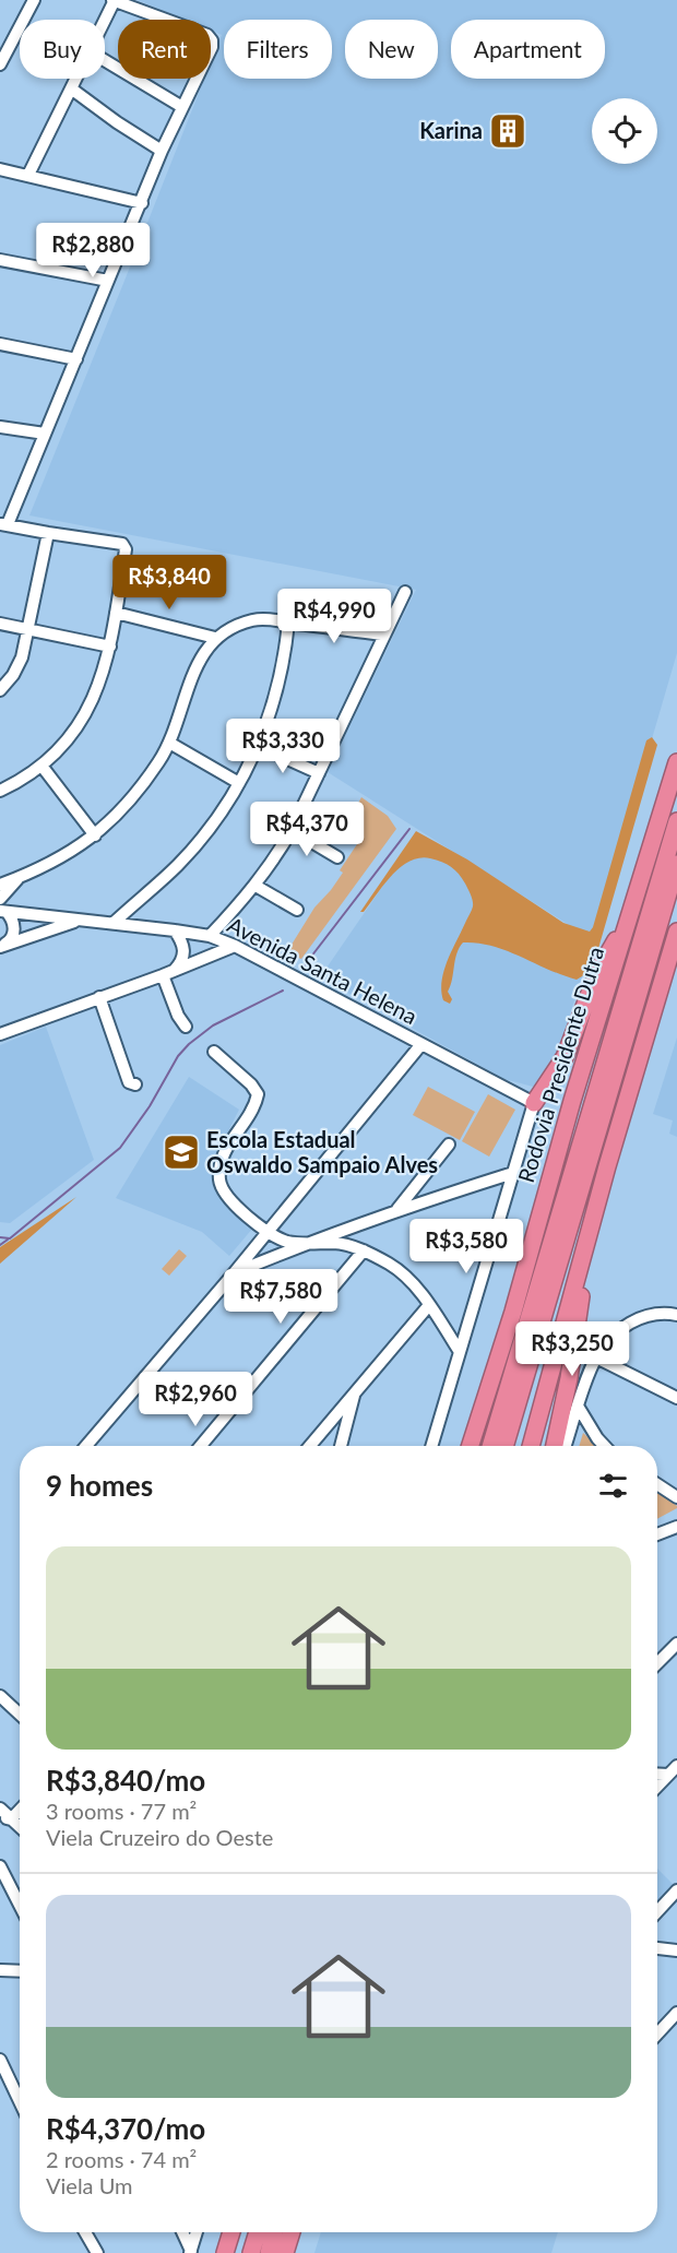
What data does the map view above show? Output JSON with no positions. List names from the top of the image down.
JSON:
{
  "streets": {
    "highway": ["Rodovia Presidente Dutra"],
    "street": ["Avenida Santa Helena"]
  },
  "places": {
    "building": ["Karina"],
    "school or university": ["Escola Estadual Oswaldo Sampaio Alves"]
  },
  "page": {
    "chip": [
      "Buy",
      "Rent",
      "Filters",
      "New",
      "Apartment"
    ],
    "price": [
      "R$2,880",
      "R$3,840",
      "R$4,990",
      "R$3,330",
      "R$4,370",
      "R$3,580",
      "R$7,580",
      "R$3,250",
      "R$2,960"
    ],
    "heading": "9 homes",
    "list": [
      {
        "name": "R$3,840/mo",
        "note": "3 rooms · 77 m² · Viela Cruzeiro do Oeste"
      },
      {
        "name": "R$4,370/mo",
        "note": "2 rooms · 74 m² · Viela Um"
      }
    ]
  }
}
